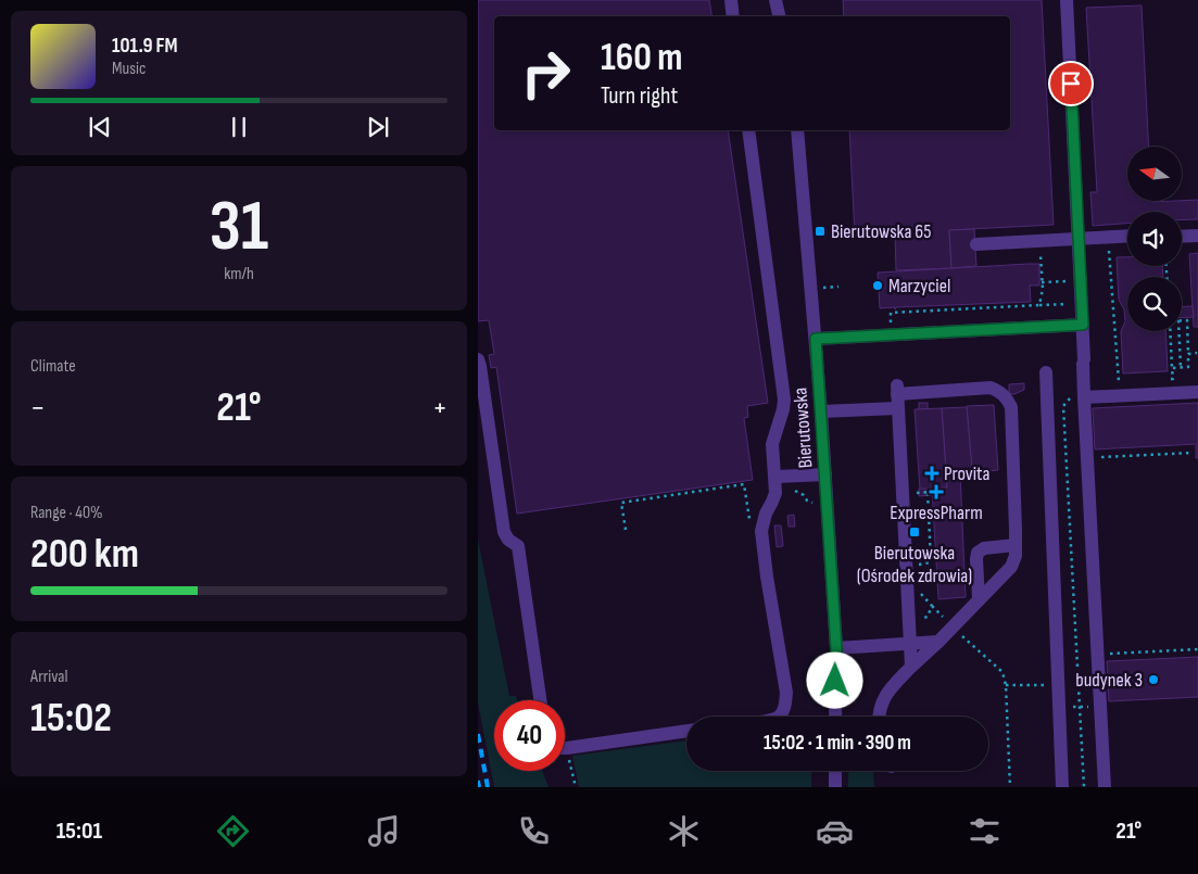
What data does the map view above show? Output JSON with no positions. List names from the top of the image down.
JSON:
{
  "streets": {
    "street": ["Bierutowska"]
  },
  "places": {
    "transit": ["Bierutowska 65", "Bierutowska (Ośrodek zdrowia)"],
    "other": ["Marzyciel", "budynek 3"],
    "health": ["Provita", "ExpressPharm"]
  },
  "north": "left",
  "page": {
    "turn": ["160 m", "Turn right"],
    "song": ["101.9 FM", "Music"],
    "tile": [
      ["31", "km/h"],
      "Climate",
      ["Range · 40%", "200 km"],
      ["Arrival", "15:02"]
    ],
    "heat": ["−", "21°", "+"],
    "limit": "40",
    "trip": "15:02 · 1 min · 390 m",
    "tabs": ["15:01", "21°"]
  }
}
